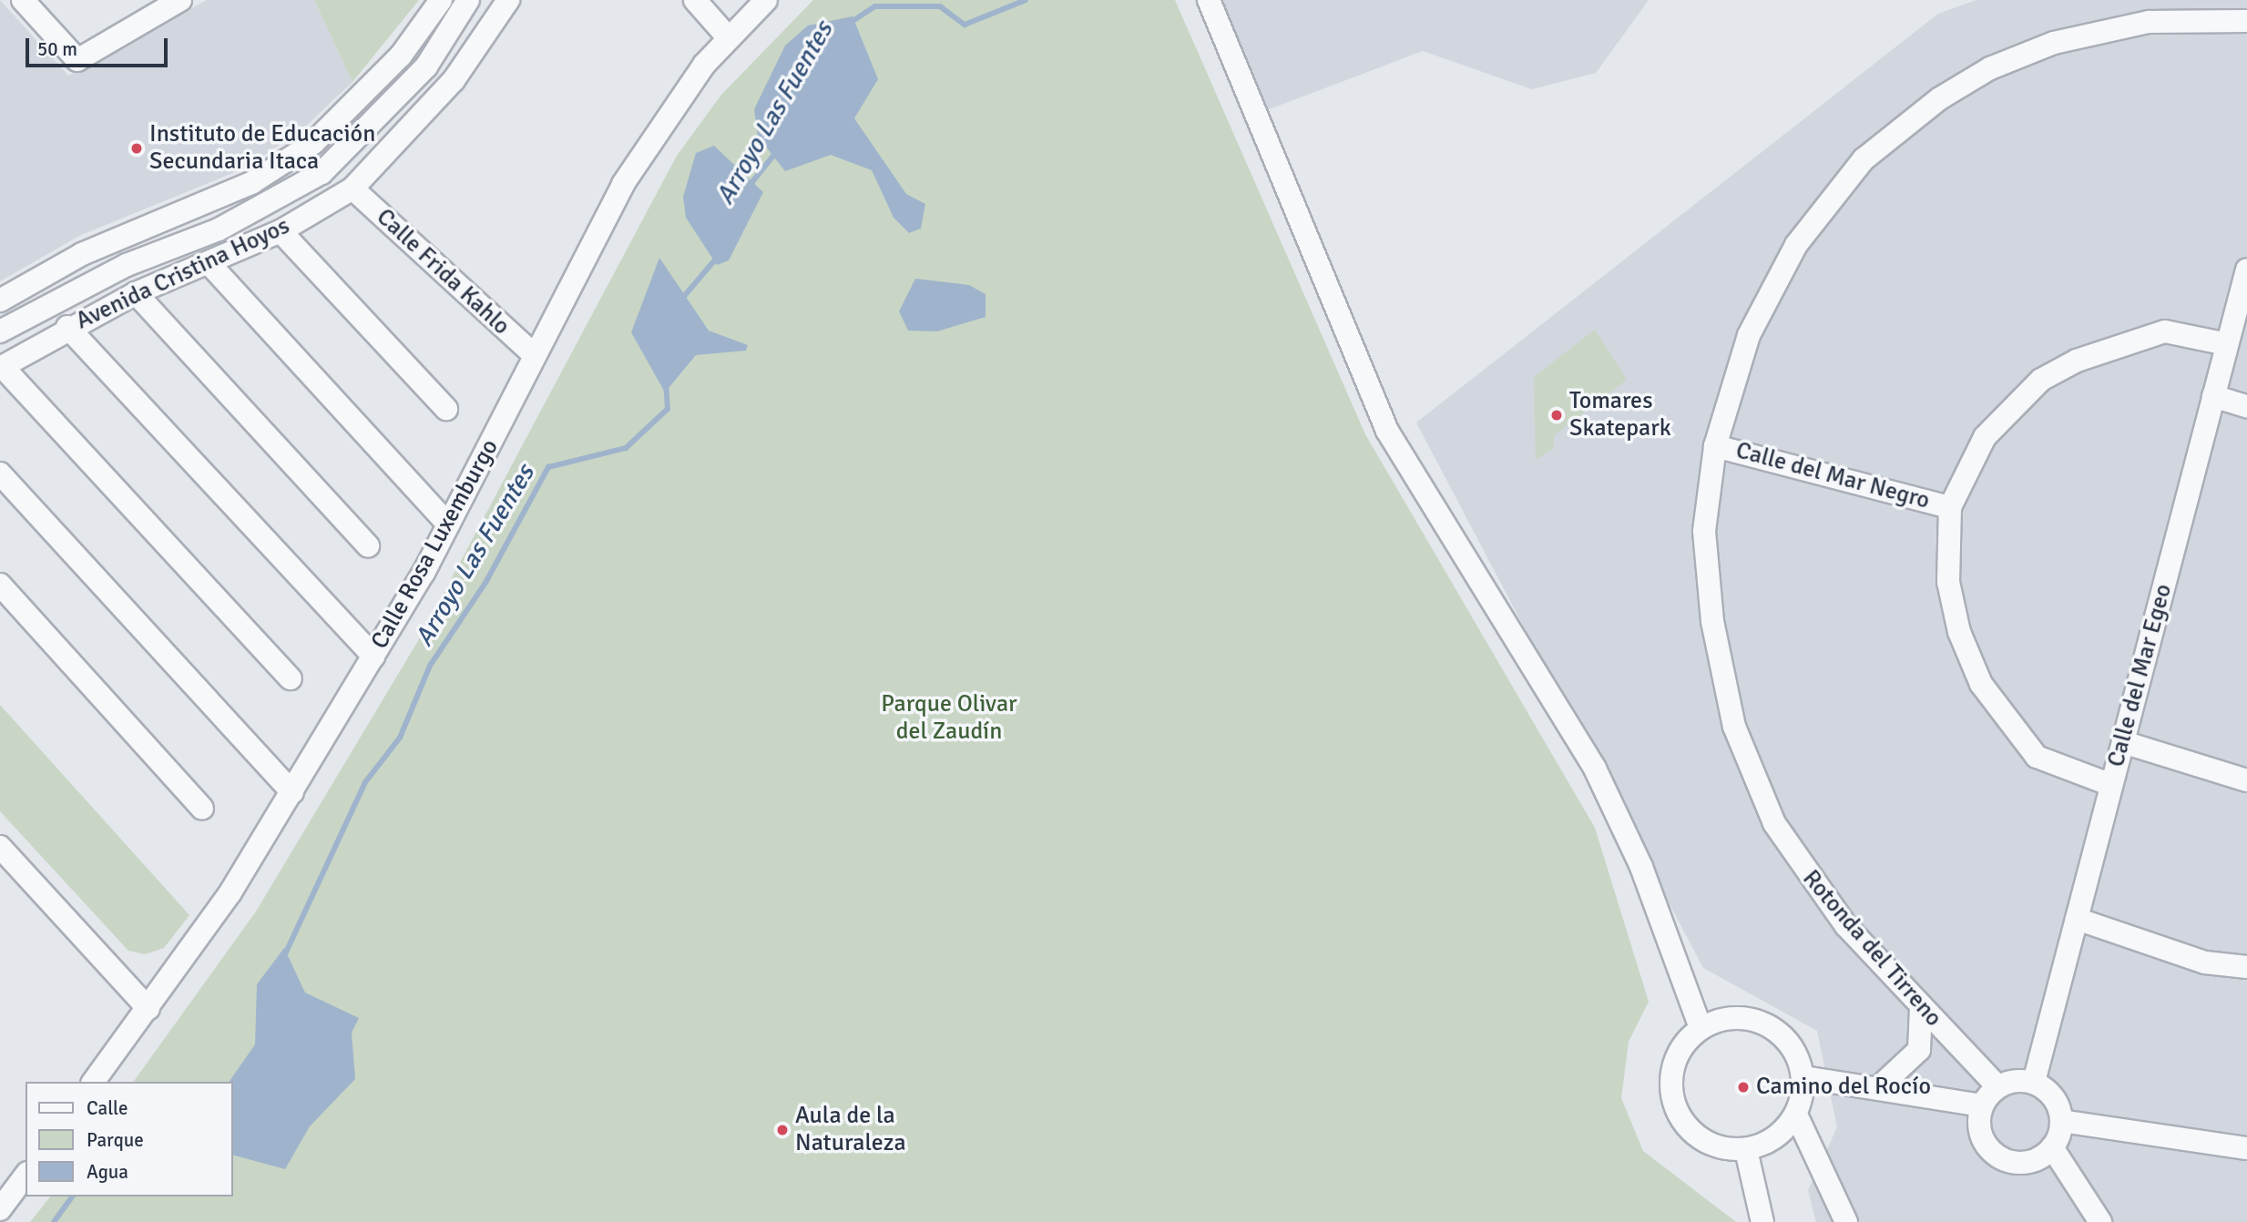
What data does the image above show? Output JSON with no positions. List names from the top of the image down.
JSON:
{
  "streets": {
    "street": [
      "Calle Frida Kahlo",
      "Avenida Cristina Hoyos",
      "Calle del Mar Negro",
      "Calle Rosa Luxemburgo",
      "Calle del Mar Egeo",
      "Rotonda del Tirreno"
    ]
  },
  "crossings": [
    ["Calle Frida Kahlo", "Avenida Cristina Hoyos"],
    ["Calle Frida Kahlo", "Calle Rosa Luxemburgo"],
    ["Calle del Mar Negro", "Rotonda del Tirreno"],
    ["Calle del Mar Egeo", "Rotonda del Tirreno"]
  ],
  "water": ["Arroyo Las Fuentes"],
  "parks": ["Parque Olivar del Zaudín"],
  "places": [
    "Instituto de Educación Secundaria Itaca",
    "Tomares Skatepark",
    "Camino del Rocío",
    "Aula de la Naturaleza"
  ],
  "legend": ["Calle", "Parque", "Agua"],
  "scale_bar": "50 m"
}
